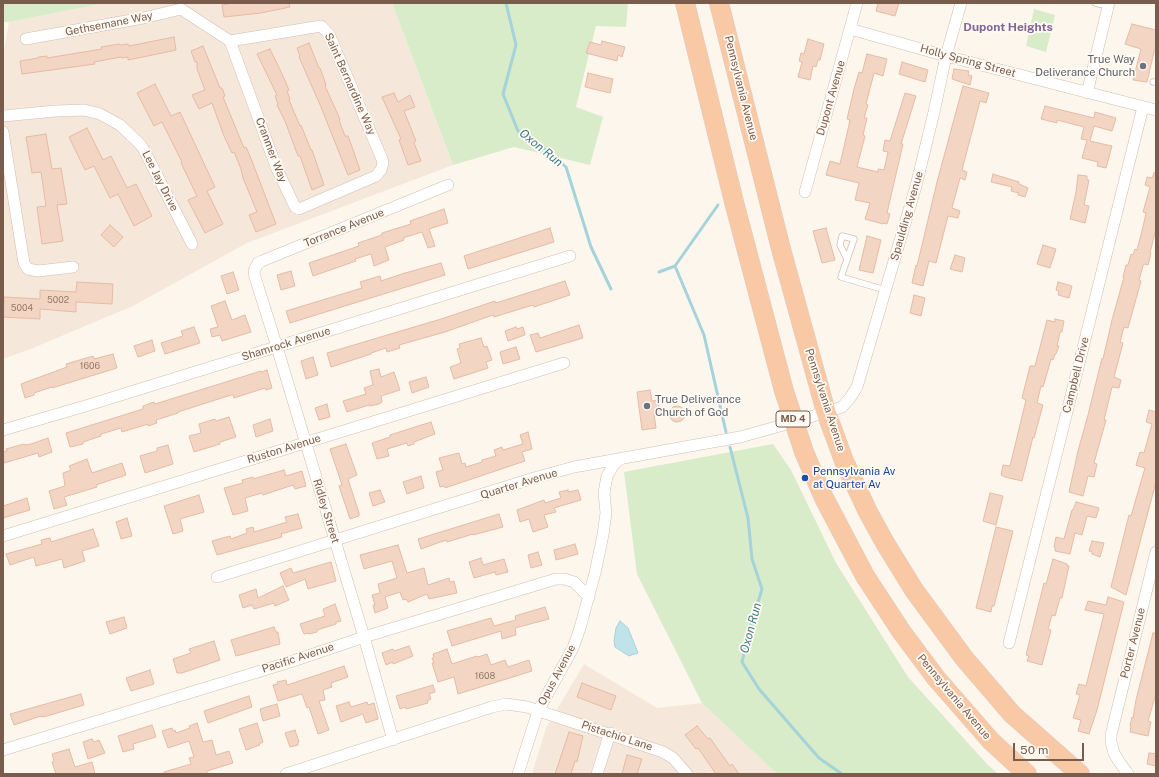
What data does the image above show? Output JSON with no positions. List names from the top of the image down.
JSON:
{
  "streets": {
    "highway": ["Pennsylvania Avenue", "MD 4"],
    "street": [
      "Gethsemane Way",
      "Holly Spring Street",
      "Saint Bernardine Way",
      "Dupont Avenue",
      "Cranmer Way",
      "Lee Jay Drive",
      "Spaulding Avenue",
      "Torrance Avenue",
      "Shamrock Avenue",
      "Campbell Drive",
      "Ruston Avenue",
      "Quarter Avenue",
      "Ridley Street",
      "Porter Avenue",
      "Pacific Avenue",
      "Opus Avenue",
      "Pistachio Lane"
    ]
  },
  "crossings": [
    ["Gethsemane Way", "Saint Bernardine Way"],
    ["Gethsemane Way", "Cranmer Way"],
    ["Holly Spring Street", "Dupont Avenue"],
    ["Holly Spring Street", "Spaulding Avenue"],
    ["Holly Spring Street", "Campbell Drive"],
    ["Saint Bernardine Way", "Cranmer Way"],
    ["Pennsylvania Avenue", "Spaulding Avenue"],
    ["Pennsylvania Avenue", "Quarter Avenue"],
    ["Spaulding Avenue", "Quarter Avenue"],
    ["Torrance Avenue", "Ridley Street"],
    ["Shamrock Avenue", "Ridley Street"],
    ["Ruston Avenue", "Ridley Street"],
    ["Quarter Avenue", "Ridley Street"],
    ["Quarter Avenue", "Opus Avenue"],
    ["Ridley Street", "Pacific Avenue"],
    ["Ridley Street", "Opus Avenue"],
    ["Pacific Avenue", "Opus Avenue"],
    ["Opus Avenue", "Pistachio Lane"]
  ],
  "districts": ["Dupont Heights"],
  "water": ["Oxon Run"],
  "places": ["True Way Deliverance Church", "True Deliverance Church of God", "Pennsylvania Av at Quarter Av"],
  "house_numbers": [
    "5002",
    "5004",
    "1606",
    "1608"
  ],
  "scale_bar": "50 m"
}
